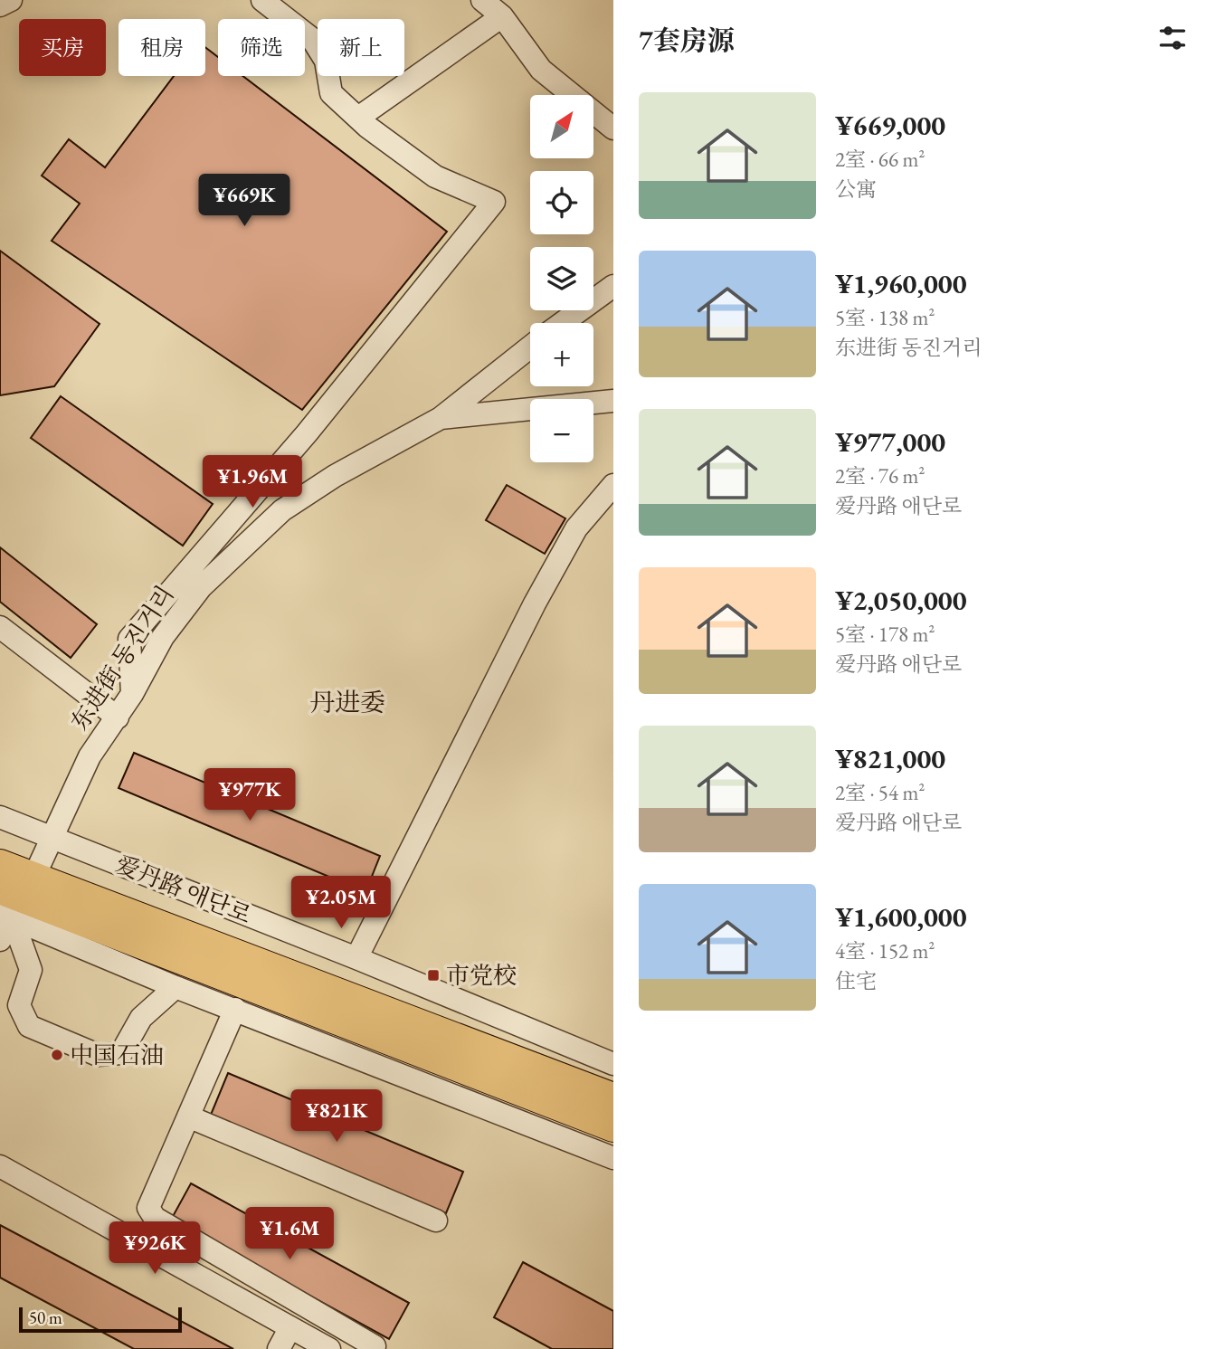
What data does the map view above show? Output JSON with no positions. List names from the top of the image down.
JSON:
{
  "streets": {
    "main road": ["爱丹路 애단로"],
    "street": ["东进街 동진거리"]
  },
  "crossings": [
    ["东进街 동진거리", "爱丹路 애단로"]
  ],
  "districts": ["丹进委"],
  "places": {
    "transit": ["市党校"],
    "other": ["中国石油"]
  },
  "scale_bar": "50 m",
  "north": "top right",
  "page": {
    "heading": "7套房源",
    "chip": [
      "买房",
      "租房",
      "筛选",
      "新上"
    ],
    "list": [
      {
        "name": "¥669,000",
        "note": "2室 · 66 m² · 公寓"
      },
      {
        "name": "¥1,960,000",
        "note": "5室 · 138 m² · 东进街 동진거리"
      },
      {
        "name": "¥977,000",
        "note": "2室 · 76 m² · 爱丹路 애단로"
      },
      {
        "name": "¥2,050,000",
        "note": "5室 · 178 m² · 爱丹路 애단로"
      },
      {
        "name": "¥821,000",
        "note": "2室 · 54 m² · 爱丹路 애단로"
      },
      {
        "name": "¥1,600,000",
        "note": "4室 · 152 m² · 住宅"
      }
    ],
    "map_buttons": ["+", "−"],
    "price": [
      "¥669K",
      "¥1.96M",
      "¥977K",
      "¥2.05M",
      "¥821K",
      "¥1.6M",
      "¥926K"
    ],
    "scale": "50 m"
  }
}
